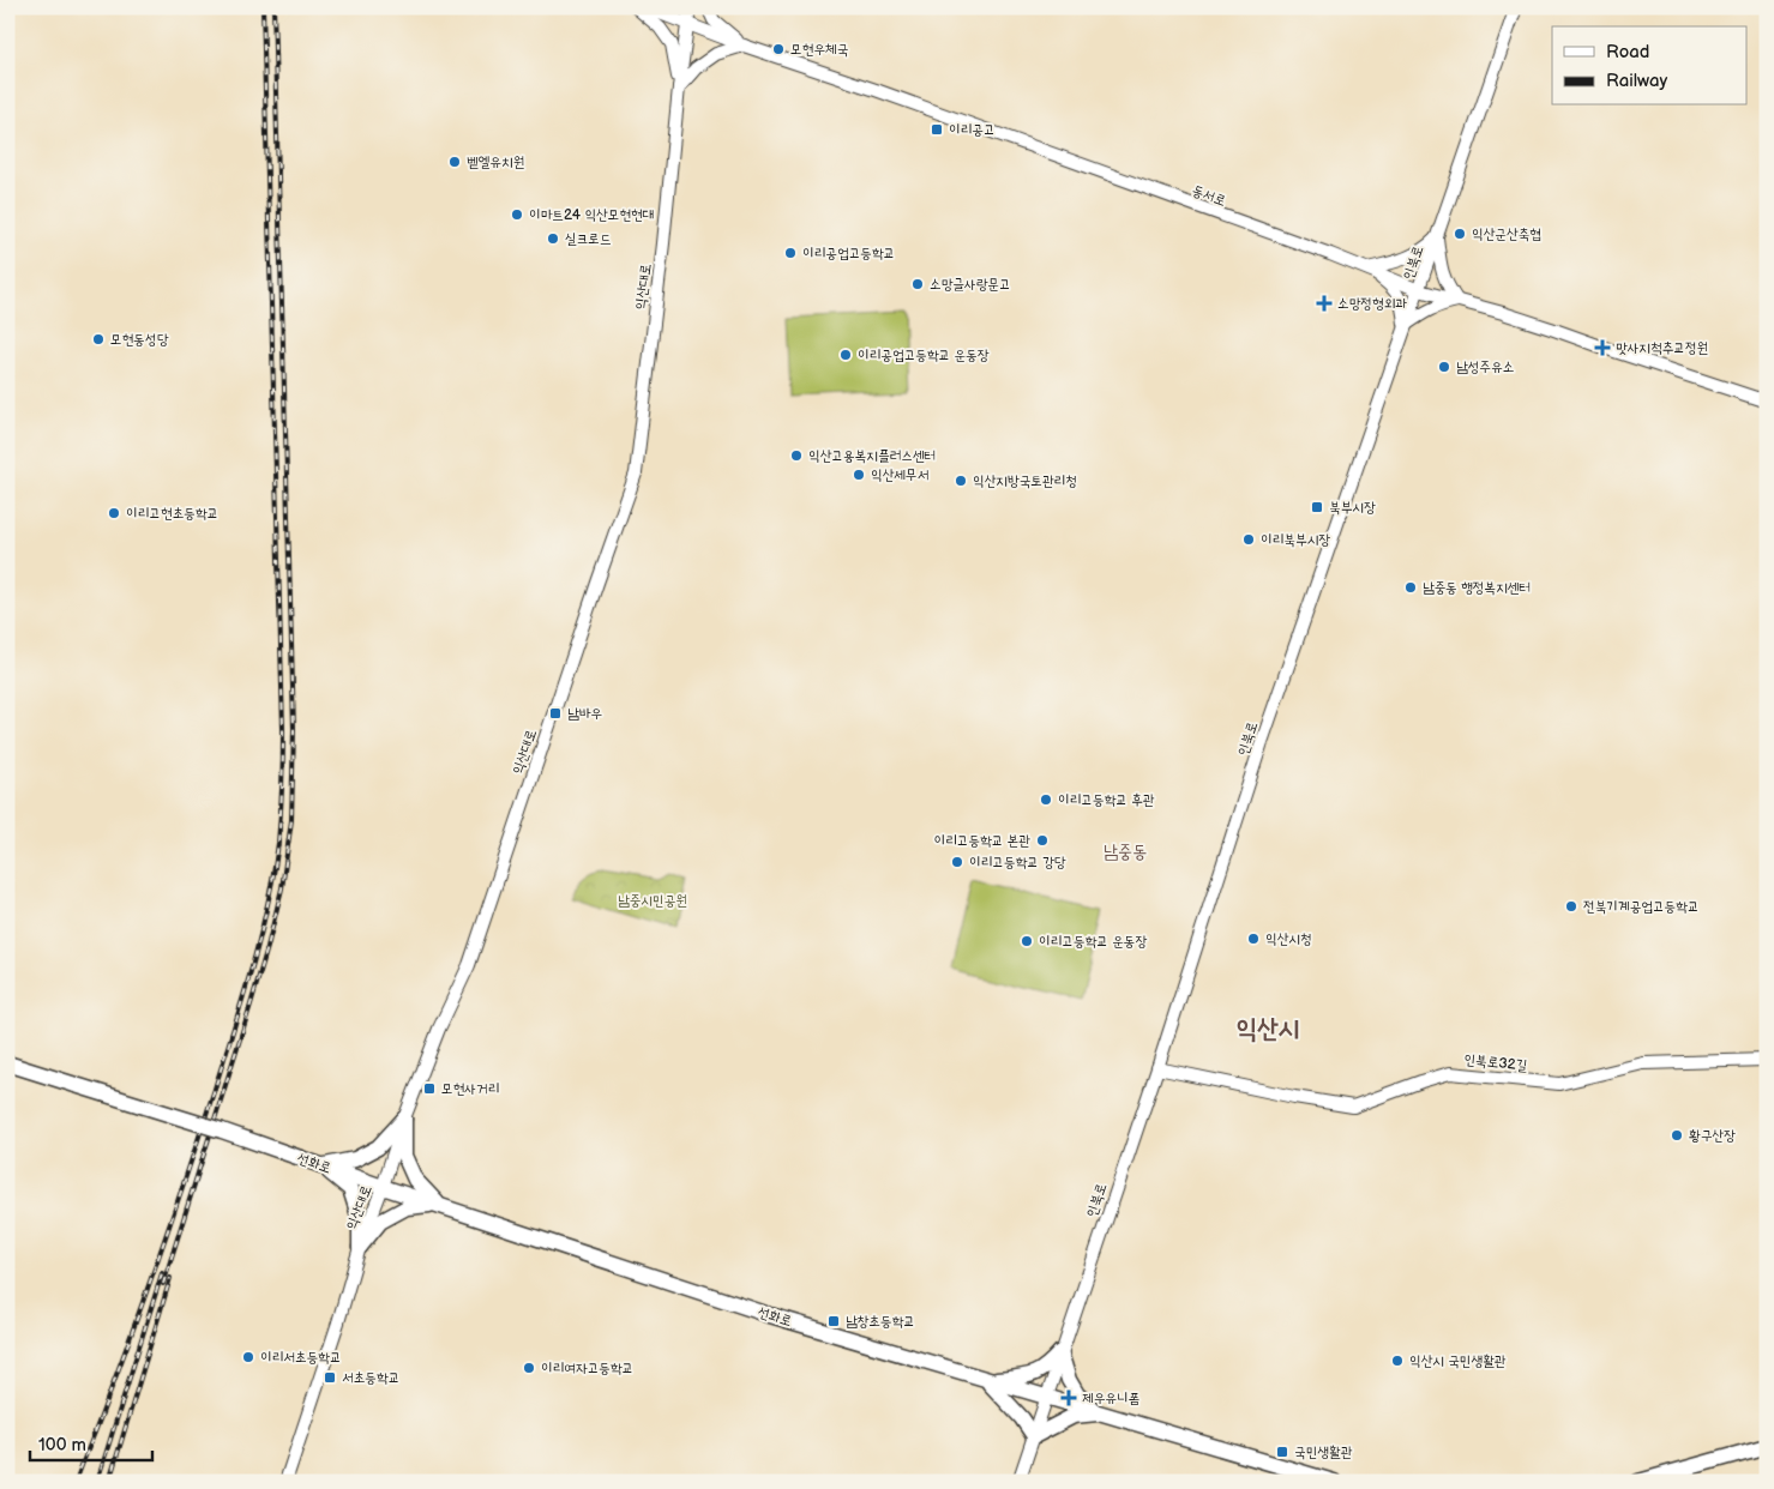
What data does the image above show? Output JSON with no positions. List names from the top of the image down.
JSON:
{
  "streets": {
    "main road": ["선화로"],
    "street": [
      "동서로",
      "인북로",
      "익산대로",
      "인북로32길"
    ]
  },
  "crossings": [
    ["동서로", "인북로"],
    ["동서로", "익산대로"],
    ["인북로", "인북로32길"],
    ["인북로", "선화로"],
    ["익산대로", "선화로"]
  ],
  "districts": ["남중동", "익산시"],
  "parks": ["남중시민공원"],
  "places": {
    "other": [
      "모현우체국",
      "벧엘유치원",
      "이마트24 익산모현현대",
      "익산군산축협",
      "실크로드",
      "이리공업고등학교",
      "소망글사랑문고",
      "모현동성당",
      "이리공업고등학교 운동장",
      "남성주유소",
      "익산고용복지플러스센터",
      "익산세무서",
      "익산지방국토관리청",
      "이리고현초등학교",
      "이리북부시장",
      "남중동 행정복지센터",
      "이리고등학교 후관",
      "이리고등학교 본관",
      "이리고등학교 강당",
      "전북기계공업고등학교",
      "익산시청",
      "이리고등학교 운동장",
      "황구산장",
      "이리서초등학교",
      "익산시 국민생활관",
      "이리여자고등학교"
    ],
    "transit": [
      "이리공고",
      "북부시장",
      "남바우",
      "모현사거리",
      "남창초등학교",
      "서초등학교",
      "국민생활관"
    ],
    "health": ["소망정형외과", "맛사지척추교정원", "제우유니폼"]
  },
  "legend": ["Road", "Railway"],
  "scale_bar": "100 m"
}
